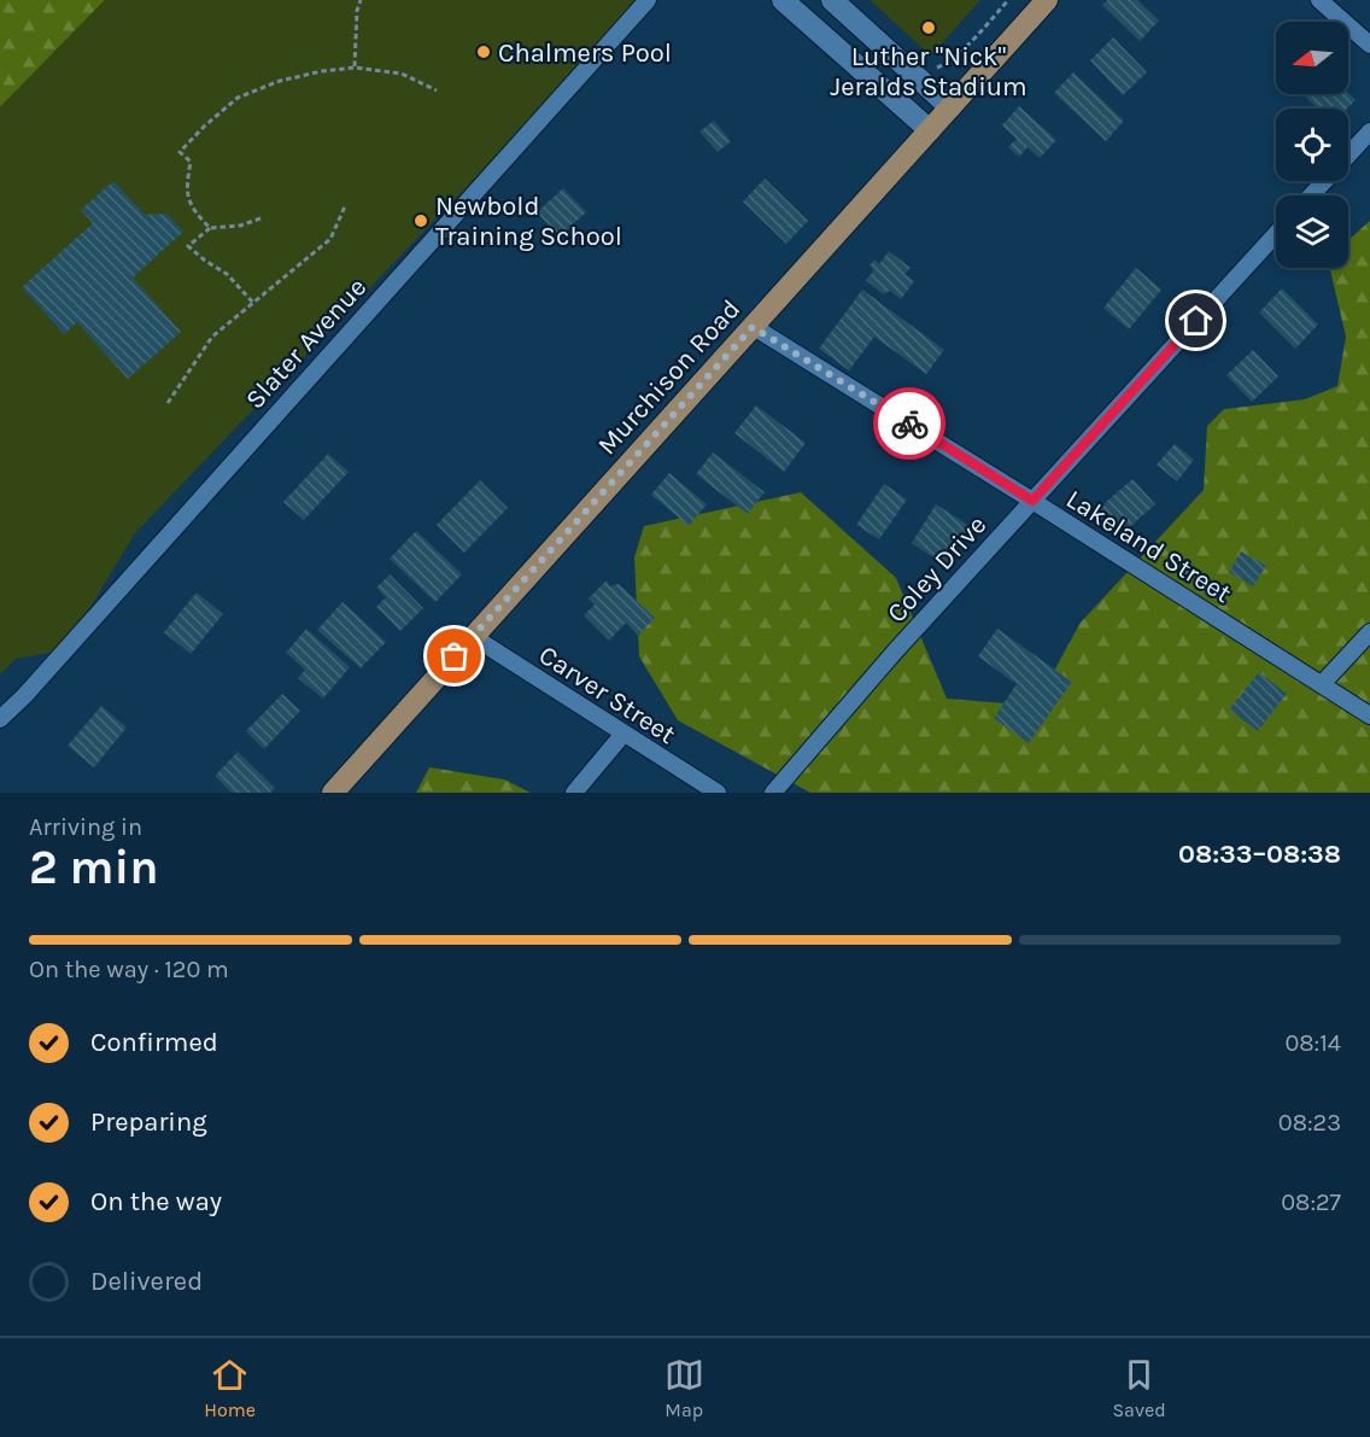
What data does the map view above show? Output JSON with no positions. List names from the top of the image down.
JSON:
{
  "streets": {
    "main road": ["Murchison Road"],
    "street": [
      "Slater Avenue",
      "Lakeland Street",
      "Coley Drive",
      "Carver Street"
    ]
  },
  "crossings": [
    ["Murchison Road", "Lakeland Street"],
    ["Murchison Road", "Carver Street"],
    ["Lakeland Street", "Coley Drive"]
  ],
  "places": ["Luther \"Nick\" Jeralds Stadium", "Chalmers Pool", "Newbold Training School"],
  "north": "left",
  "page": {
    "heading": ["2 min", "Arriving in", "08:33–08:38"],
    "bar": "On the way · 120 m",
    "list": [
      ["Confirmed", "08:14"],
      ["Preparing", "08:23"],
      ["On the way", "08:27"],
      "Delivered"
    ],
    "tabs": ["Home", "Map", "Saved"]
  }
}
